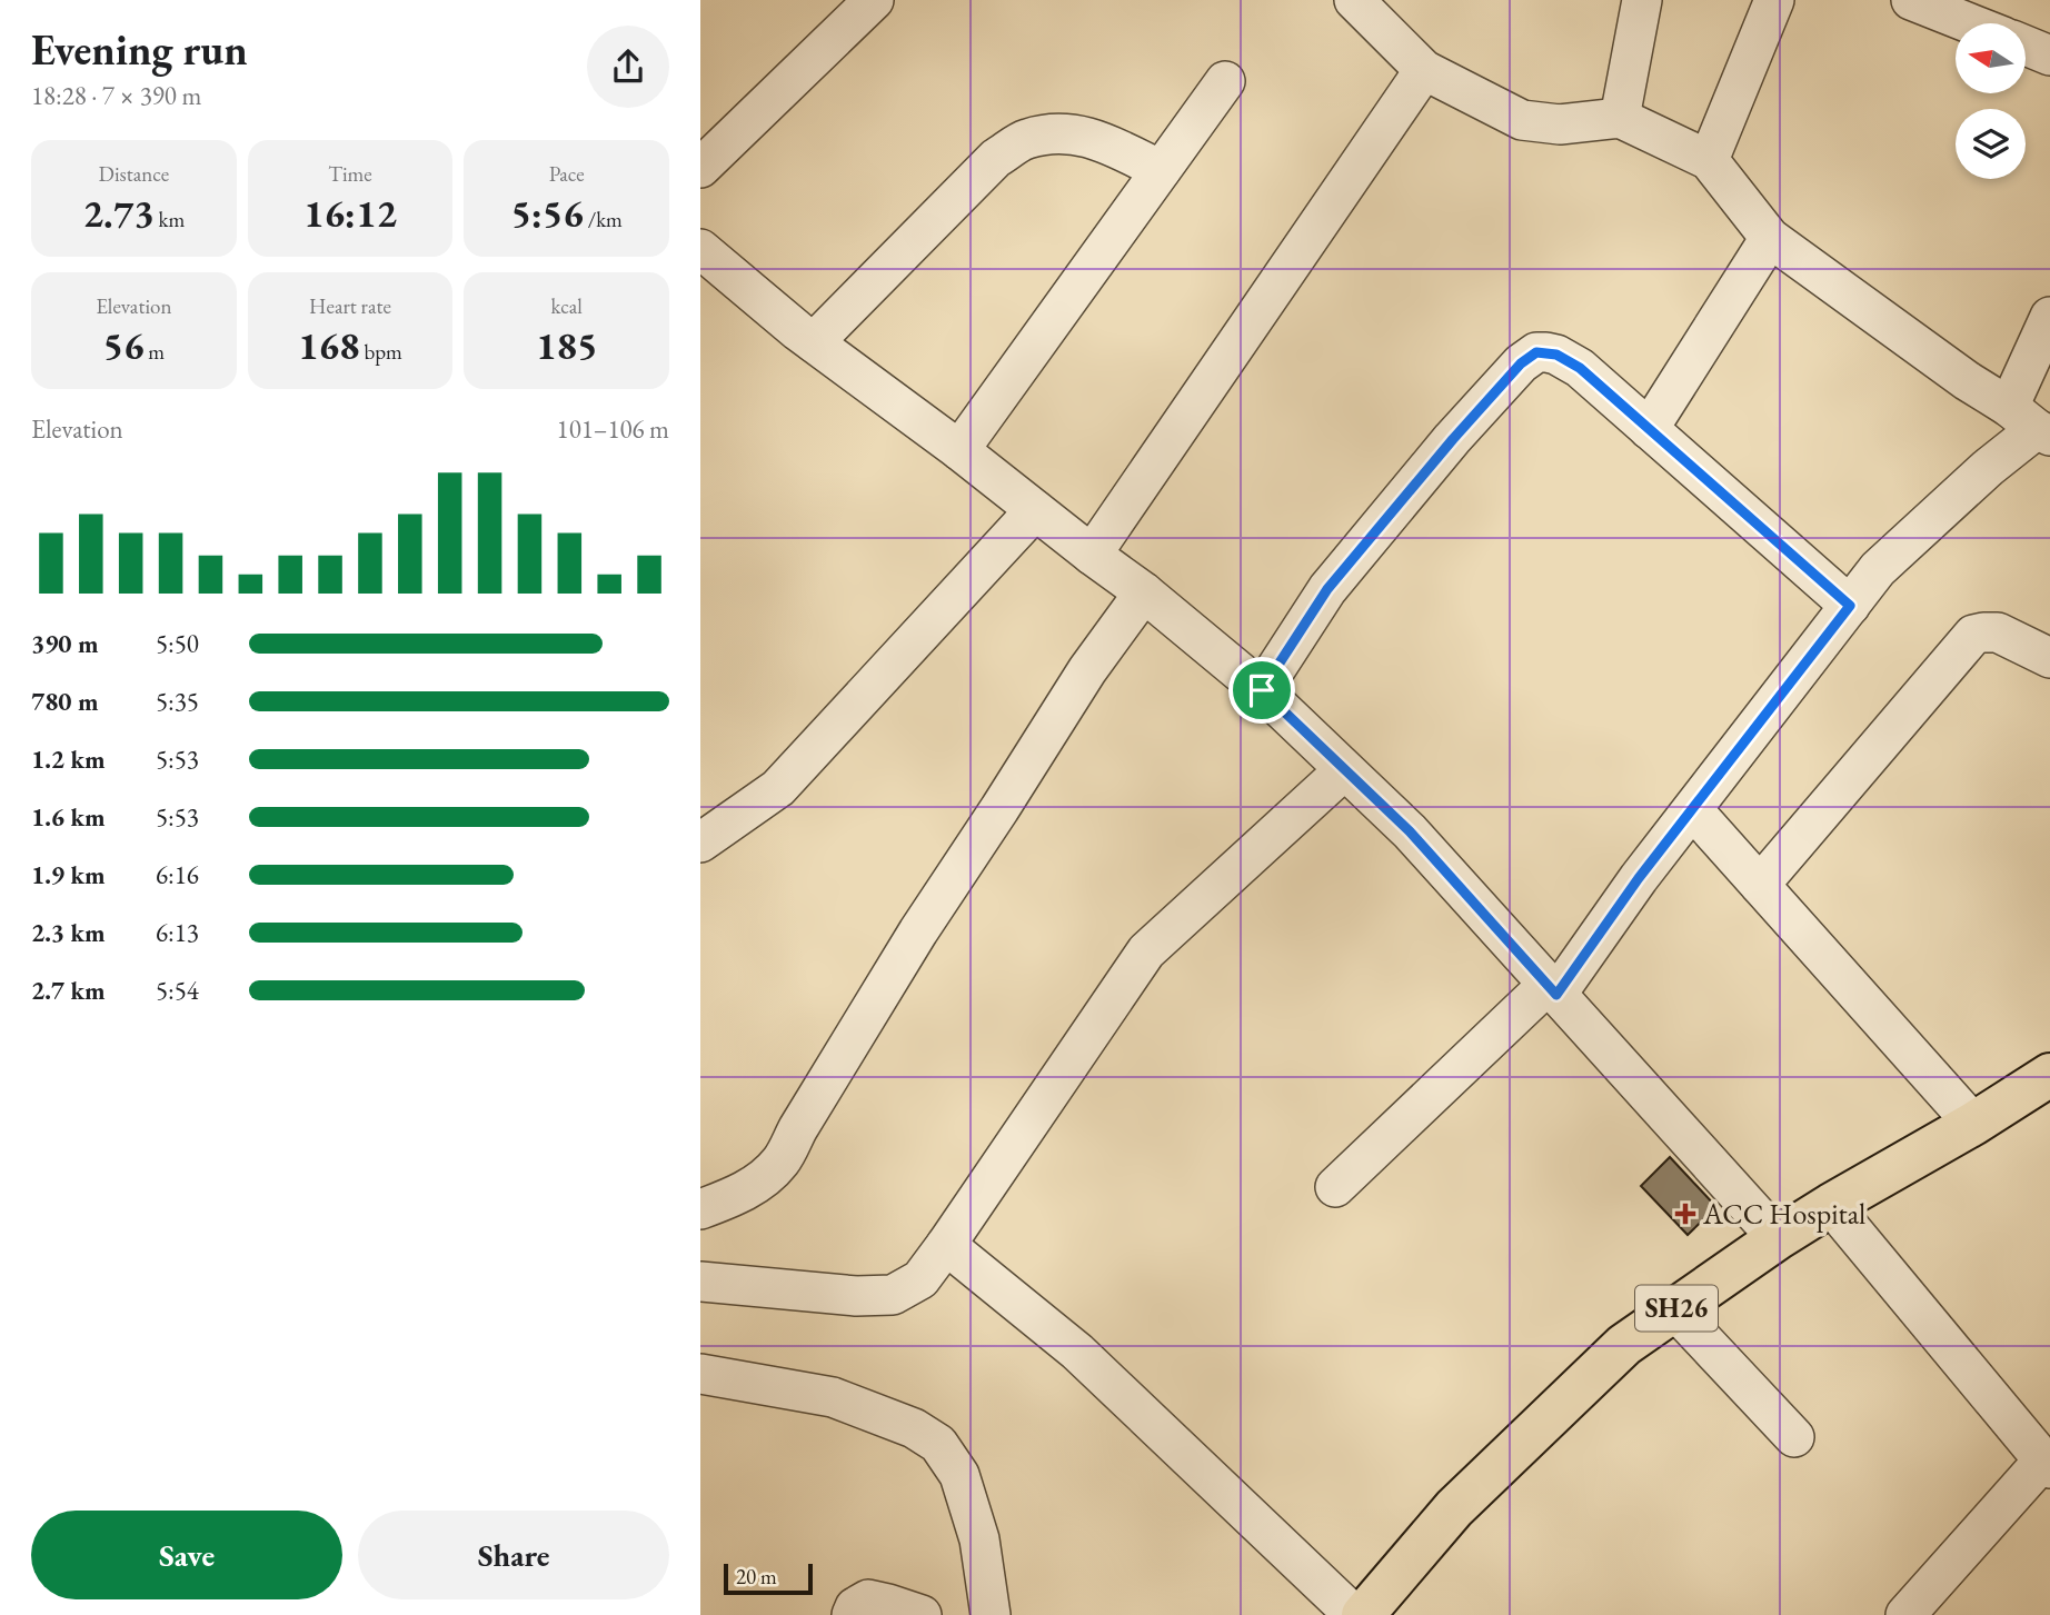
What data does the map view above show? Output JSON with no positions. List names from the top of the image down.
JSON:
{
  "streets": {
    "main road": ["SH26"]
  },
  "places": {
    "health": ["ACC Hospital"]
  },
  "scale_bar": "20 m",
  "north": "left",
  "page": {
    "heading": ["Evening run", "18:28 · 7 × 390 m"],
    "stats": [
      ["Distance", "2.73 km"],
      ["Time", "16:12"],
      ["Pace", "5:56 /km"],
      ["Elevation", "56 m"],
      ["Heart rate", "168 bpm"],
      ["kcal", "185"]
    ],
    "chart": ["Elevation", "101–106 m"],
    "list": [
      {
        "name": "390 m",
        "note": "5:50"
      },
      {
        "name": "780 m",
        "note": "5:35"
      },
      {
        "name": "1.2 km",
        "note": "5:53"
      },
      {
        "name": "1.6 km",
        "note": "5:53"
      },
      {
        "name": "1.9 km",
        "note": "6:16"
      },
      {
        "name": "2.3 km",
        "note": "6:13"
      },
      {
        "name": "2.7 km",
        "note": "5:54"
      }
    ],
    "buttons": ["Save", "Share"],
    "scale": "20 m"
  }
}
